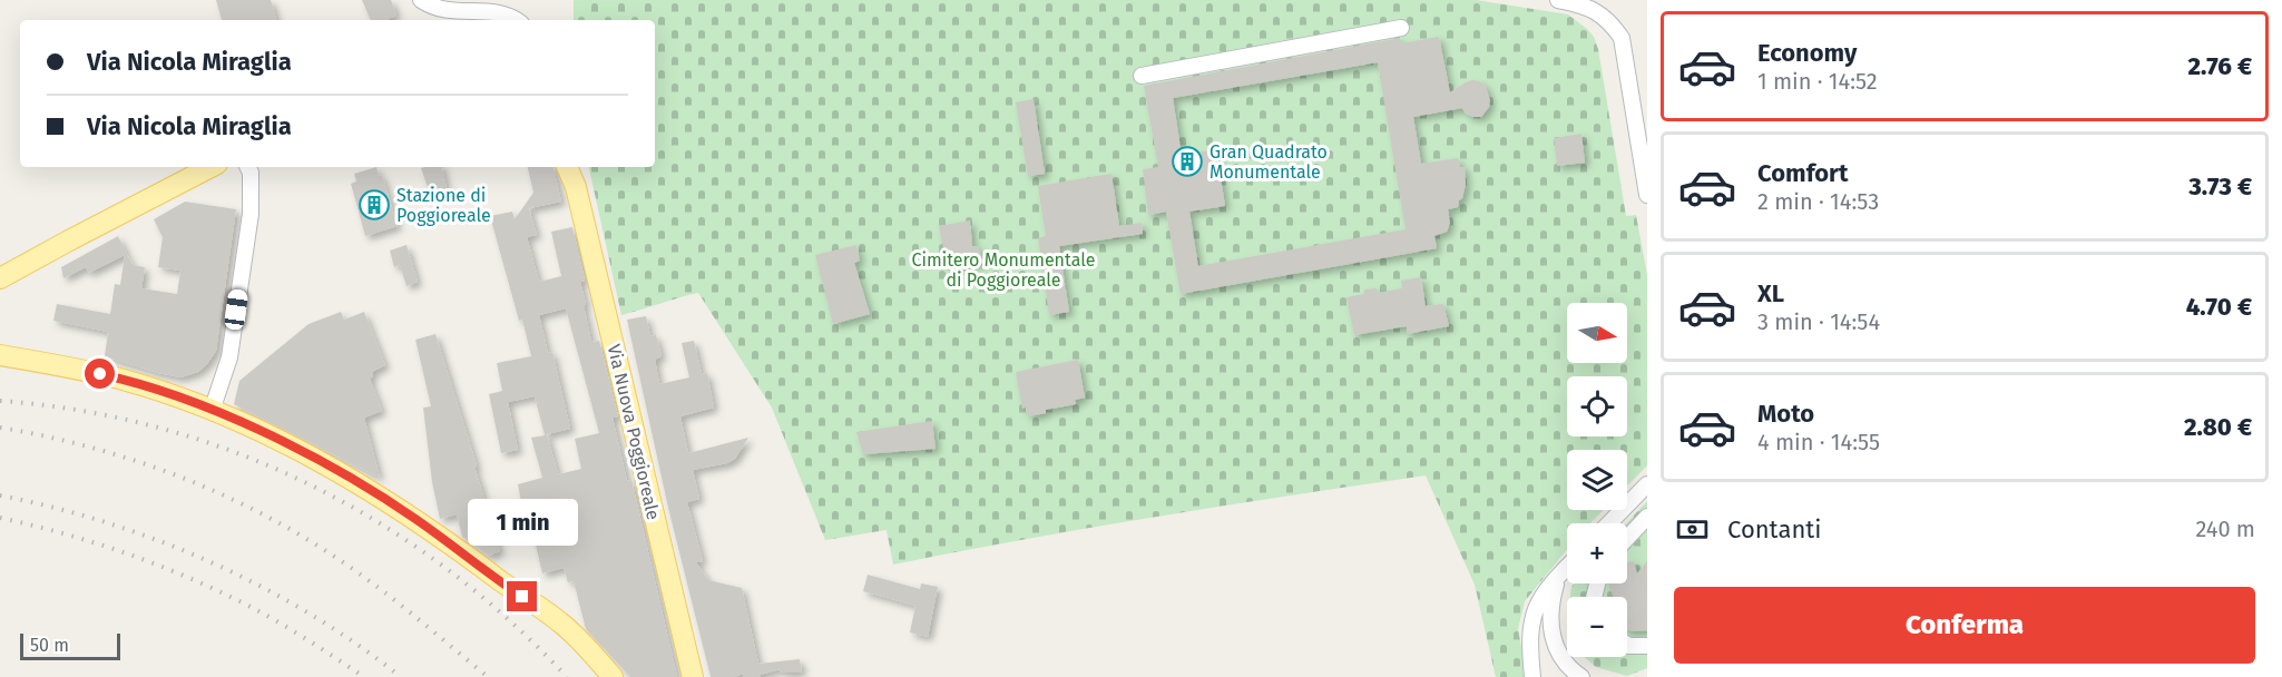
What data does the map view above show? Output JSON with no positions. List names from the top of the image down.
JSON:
{
  "streets": {
    "main road": ["Via Nuova Poggioreale"]
  },
  "parks": ["Cimitero Monumentale di Poggioreale"],
  "places": {
    "building": ["Gran Quadrato Monumentale", "Stazione di Poggioreale"]
  },
  "scale_bar": "50 m",
  "north": "right",
  "page": {
    "list": [
      {
        "name": "Economy",
        "note": "1 min · 14:52",
        "value": "2.76 €"
      },
      {
        "name": "Comfort",
        "note": "2 min · 14:53",
        "value": "3.73 €"
      },
      {
        "name": "XL",
        "note": "3 min · 14:54",
        "value": "4.70 €"
      },
      {
        "name": "Moto",
        "note": "4 min · 14:55",
        "value": "2.80 €"
      }
    ],
    "banner": ["Via Nicola Miraglia", "Via Nicola Miraglia"],
    "map_buttons": ["+", "−"],
    "pay": ["Contanti", "240 m"],
    "bubble": "1 min",
    "buttons": "Conferma",
    "scale": "50 m"
  }
}
